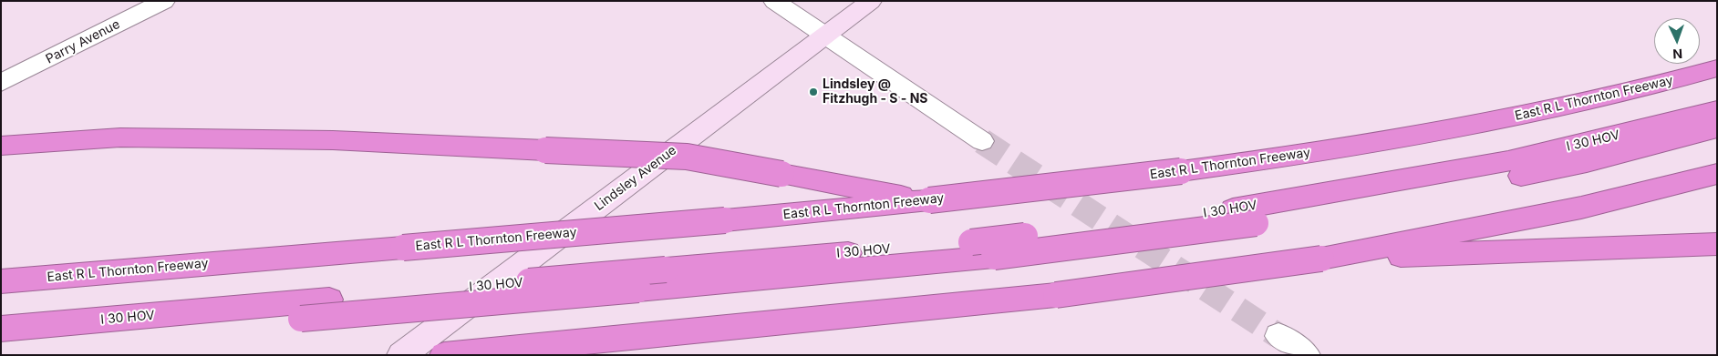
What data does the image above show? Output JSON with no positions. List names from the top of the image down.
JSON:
{
  "streets": {
    "highway": ["East R L Thornton Freeway", "I 30 HOV"],
    "street": ["Parry Avenue", "Lindsley Avenue"]
  },
  "places": ["Lindsley @ Fitzhugh - S - NS"],
  "north": "bottom"
}
